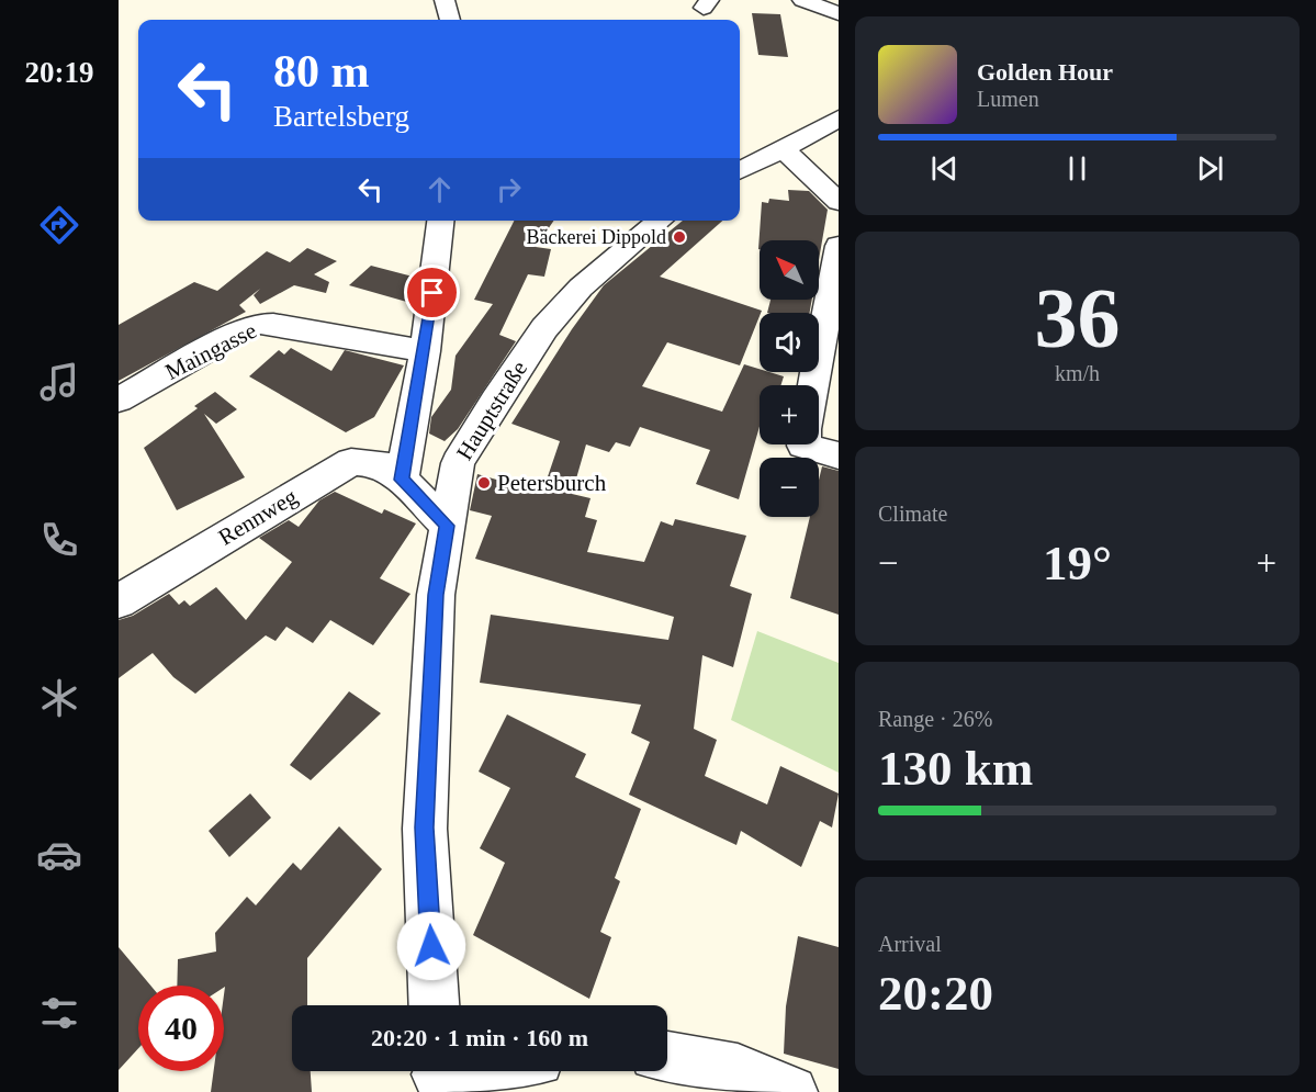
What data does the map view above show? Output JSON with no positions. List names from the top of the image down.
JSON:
{
  "streets": {
    "street": ["Maingasse", "Hauptstraße", "Rennweg"]
  },
  "crossings": [
    ["Hauptstraße", "Rennweg"]
  ],
  "places": ["Bäckerei Dippold", "Petersburch"],
  "north": "top left",
  "page": {
    "tabs": "20:19",
    "turn": ["80 m", "Bartelsberg"],
    "song": ["Golden Hour", "Lumen"],
    "tile": [
      ["36", "km/h"],
      "Climate",
      ["Range · 26%", "130 km"],
      ["Arrival", "20:20"]
    ],
    "map_buttons": ["+", "−"],
    "heat": ["−", "19°", "+"],
    "limit": "40",
    "trip": "20:20 · 1 min · 160 m"
  }
}
